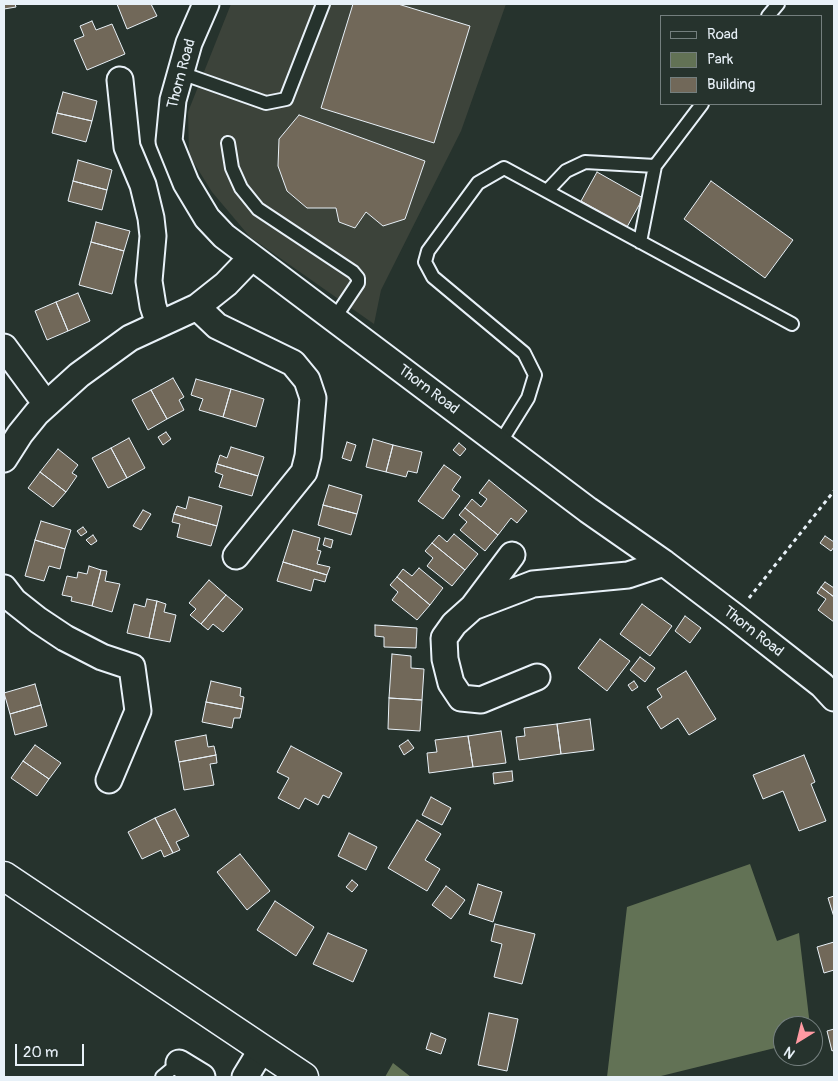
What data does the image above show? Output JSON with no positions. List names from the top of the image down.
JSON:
{
  "streets": {
    "street": ["Thorn Road"]
  },
  "legend": ["Road", "Park", "Building"],
  "scale_bar": "20 m",
  "north": "bottom left"
}
